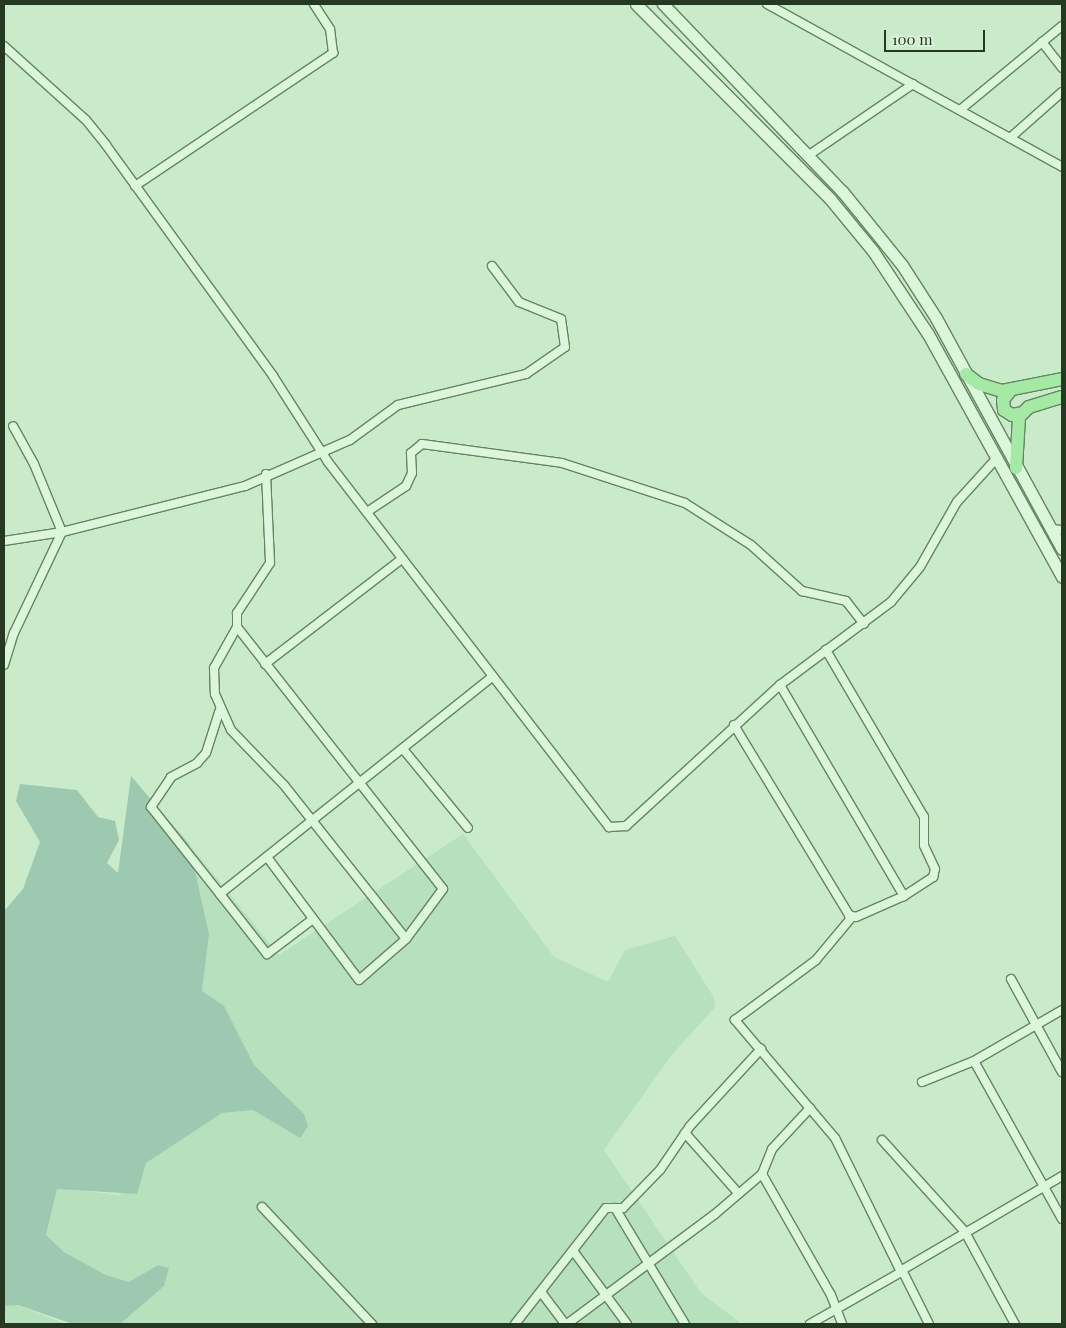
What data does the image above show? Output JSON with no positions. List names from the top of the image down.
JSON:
{
  "scale_bar": "100 m"
}
